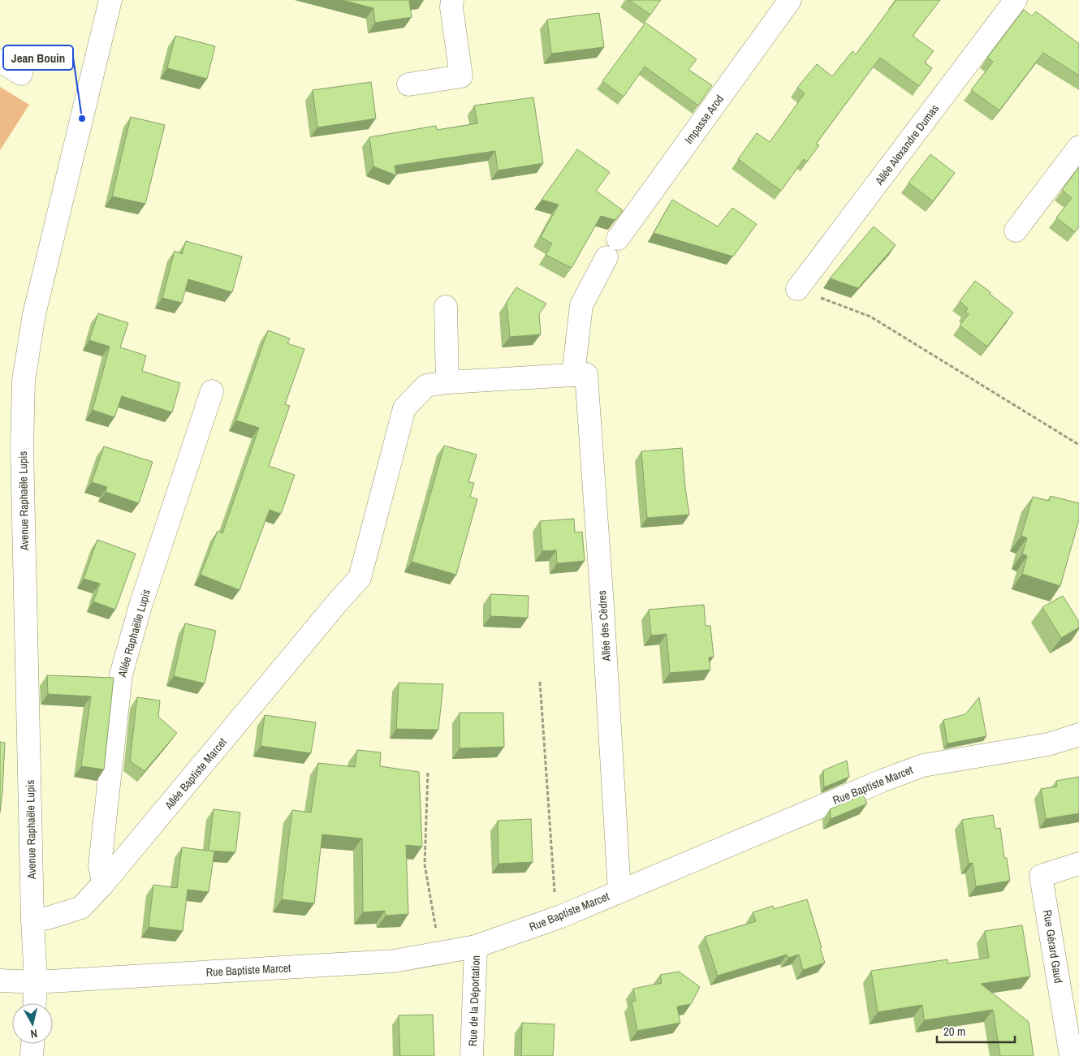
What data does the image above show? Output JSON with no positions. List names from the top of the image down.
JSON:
{
  "streets": {
    "street": [
      "Impasse Arod",
      "Allée Alexandre Dumas",
      "Avenue Raphaële Lupis",
      "Allée des Cèdres",
      "Allée Raphaëlle Lupis",
      "Allée Baptiste Marcet",
      "Rue Baptiste Marcet",
      "Rue Gérard Gaud",
      "Rue de la Déportation"
    ]
  },
  "crossings": [
    ["Avenue Raphaële Lupis", "Allée Baptiste Marcet"],
    ["Avenue Raphaële Lupis", "Rue Baptiste Marcet"],
    ["Allée des Cèdres", "Allée Baptiste Marcet"],
    ["Allée des Cèdres", "Rue Baptiste Marcet"],
    ["Allée Raphaëlle Lupis", "Allée Baptiste Marcet"],
    ["Rue Baptiste Marcet", "Rue de la Déportation"]
  ],
  "places": ["Jean Bouin"],
  "scale_bar": "20 m",
  "north": "bottom"
}
